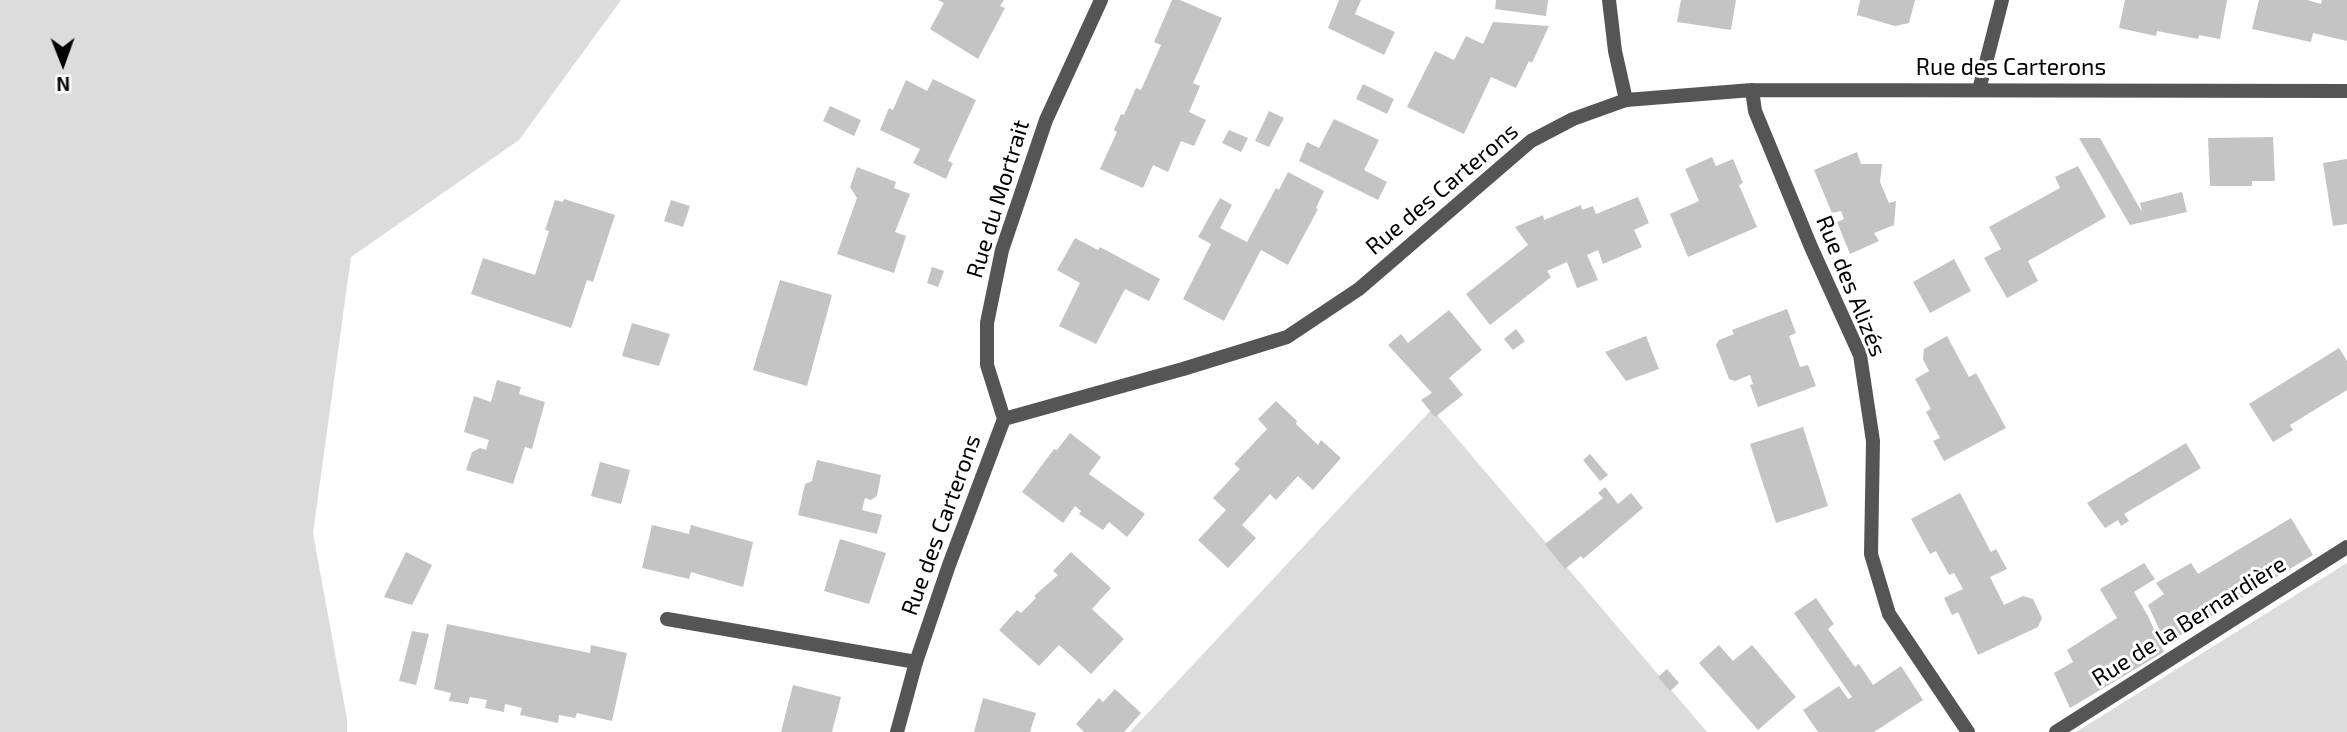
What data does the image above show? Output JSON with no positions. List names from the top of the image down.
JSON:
{
  "streets": {
    "street": [
      "Rue des Carterons",
      "Rue du Mortrait",
      "Rue des Alizés",
      "Rue de la Bernardière"
    ]
  },
  "crossings": [
    ["Rue des Carterons", "Rue du Mortrait"],
    ["Rue des Carterons", "Rue des Alizés"]
  ],
  "north": "bottom"
}
